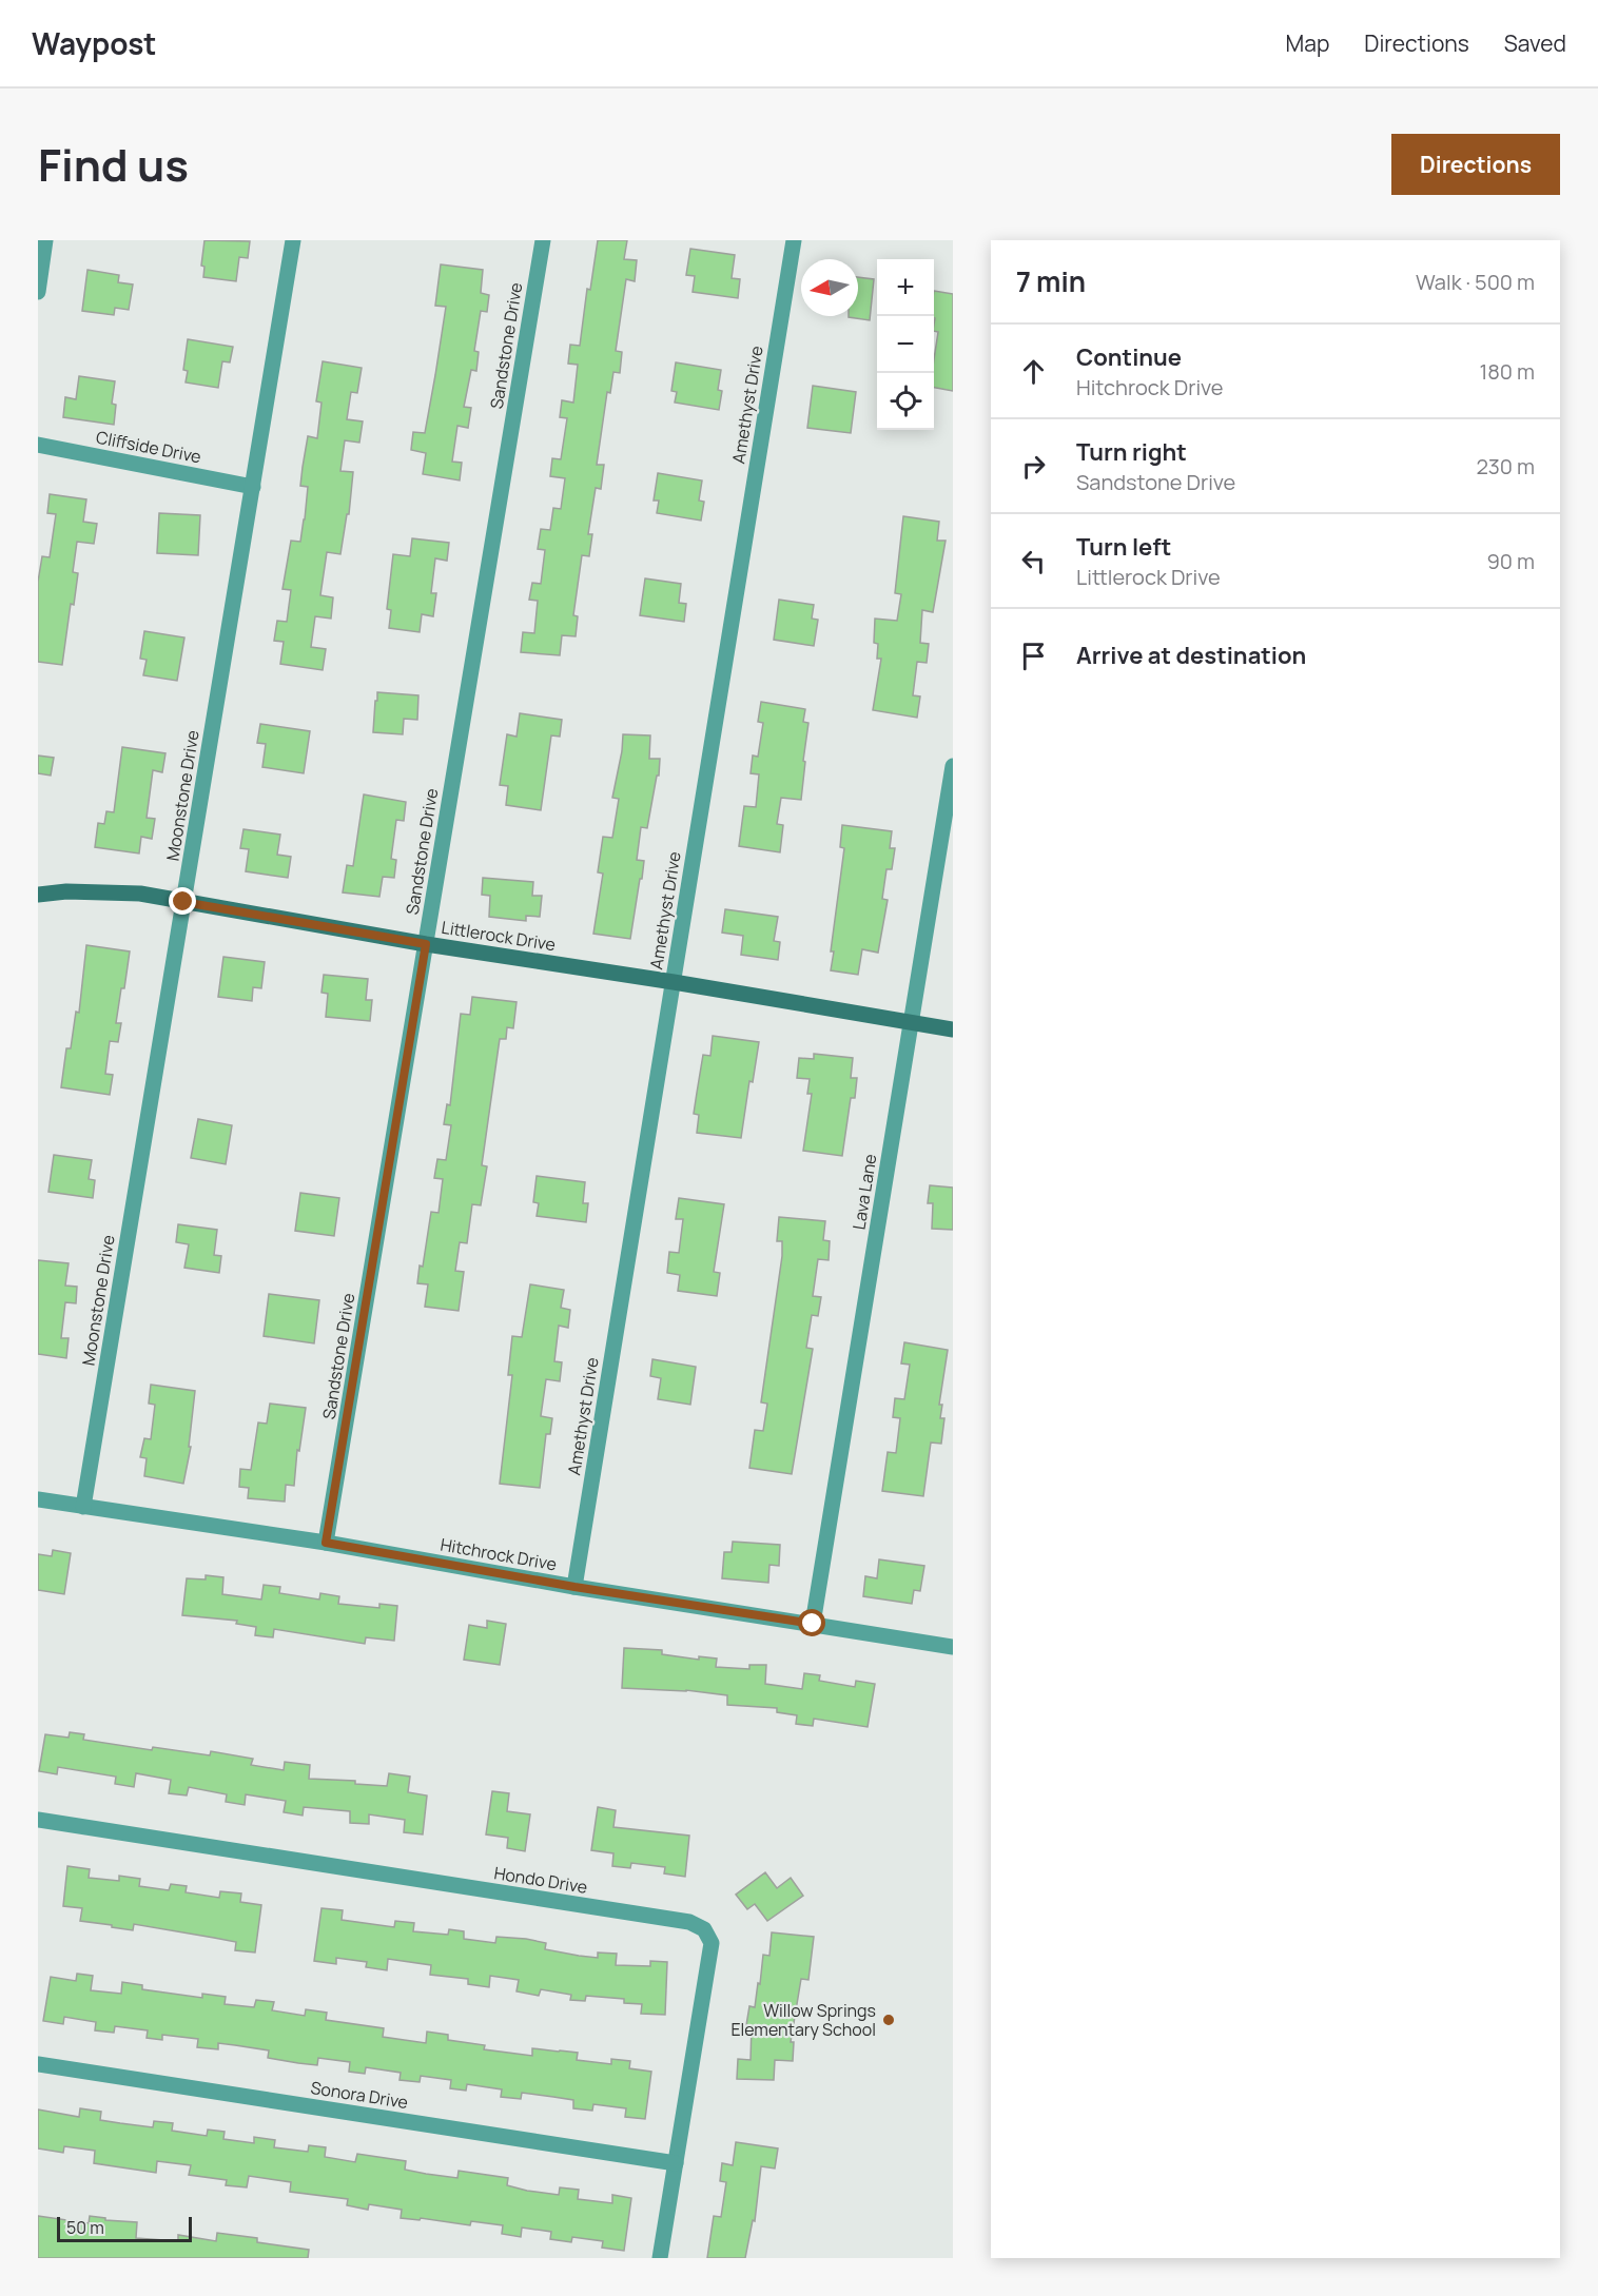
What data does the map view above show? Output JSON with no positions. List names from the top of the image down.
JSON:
{
  "streets": {
    "street": [
      "Sandstone Drive",
      "Amethyst Drive",
      "Cliffside Drive",
      "Moonstone Drive",
      "Littlerock Drive",
      "Lava Lane",
      "Hitchrock Drive",
      "Hondo Drive",
      "Sonora Drive"
    ]
  },
  "crossings": [
    ["Sandstone Drive", "Littlerock Drive"],
    ["Sandstone Drive", "Hitchrock Drive"],
    ["Amethyst Drive", "Littlerock Drive"],
    ["Amethyst Drive", "Hitchrock Drive"],
    ["Cliffside Drive", "Moonstone Drive"],
    ["Moonstone Drive", "Littlerock Drive"],
    ["Moonstone Drive", "Hitchrock Drive"],
    ["Littlerock Drive", "Lava Lane"],
    ["Lava Lane", "Hitchrock Drive"],
    ["Hondo Drive", "Sonora Drive"]
  ],
  "places": ["Willow Springs Elementary School"],
  "scale_bar": "50 m",
  "north": "left",
  "page": {
    "header": "Waypost",
    "nav": ["Map", "Directions", "Saved"],
    "title": "Find us",
    "buttons": "Directions",
    "heading": ["7 min", "Walk · 500 m"],
    "map_buttons": ["+", "−"],
    "list": [
      ["Continue", "Hitchrock Drive", "180 m"],
      ["Turn right", "Sandstone Drive", "230 m"],
      ["Turn left", "Littlerock Drive", "90 m"],
      "Arrive at destination"
    ],
    "scale": "50 m"
  }
}
